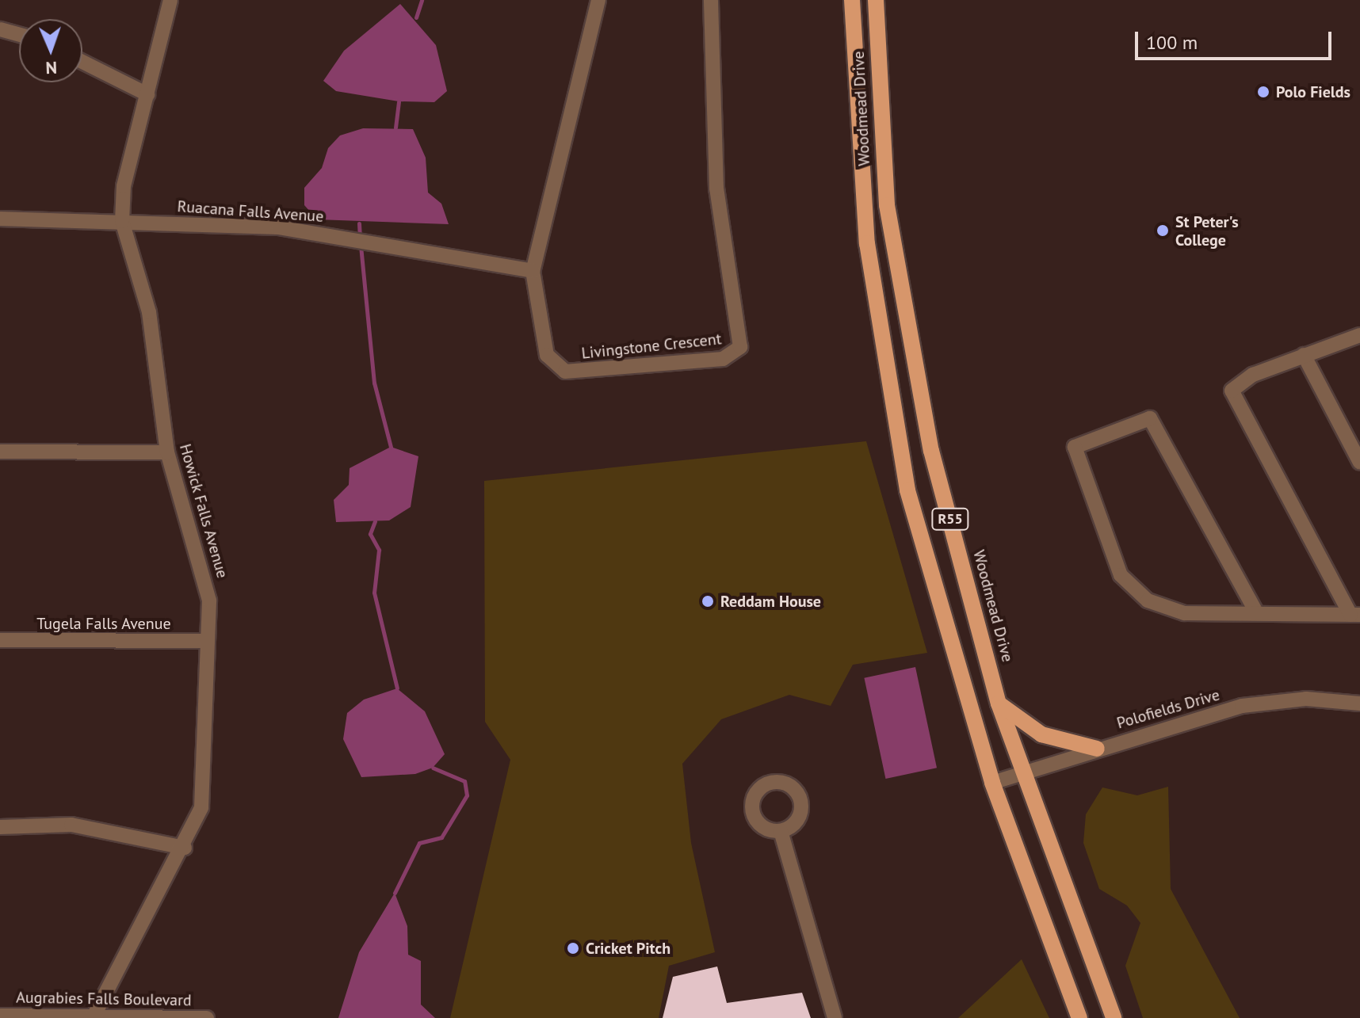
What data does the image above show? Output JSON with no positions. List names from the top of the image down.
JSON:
{
  "streets": {
    "main road": ["Woodmead Drive", "R55"],
    "street": [
      "Ruacana Falls Avenue",
      "Livingstone Crescent",
      "Howick Falls Avenue",
      "Tugela Falls Avenue",
      "Polofields Drive",
      "Augrabies Falls Boulevard"
    ]
  },
  "crossings": [
    ["Woodmead Drive", "Polofields Drive"],
    ["Ruacana Falls Avenue", "Livingstone Crescent"],
    ["Ruacana Falls Avenue", "Howick Falls Avenue"],
    ["Howick Falls Avenue", "Tugela Falls Avenue"],
    ["Howick Falls Avenue", "Augrabies Falls Boulevard"]
  ],
  "places": [
    "Polo Fields",
    "St Peter's College",
    "Reddam House",
    "Cricket Pitch"
  ],
  "scale_bar": "100 m",
  "north": "bottom"
}
